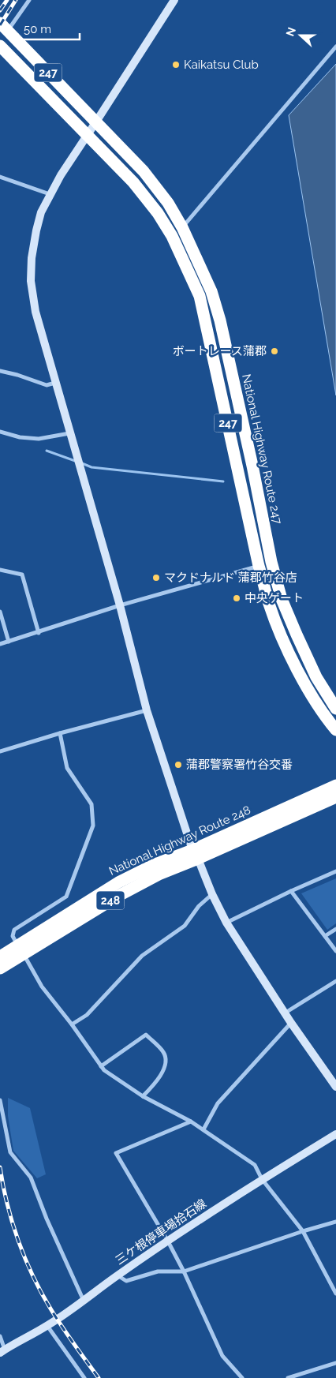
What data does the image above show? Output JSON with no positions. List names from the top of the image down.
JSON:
{
  "streets": {
    "highway": [
      "247",
      "National Highway Route 247",
      "National Highway Route 248",
      "248"
    ],
    "street": ["三ケ根停車場拾石線"]
  },
  "places": [
    "Kaikatsu Club",
    "ボートレース蒲郡",
    "マクドナルド 蒲郡竹谷店",
    "中央ゲート",
    "蒲郡警察署竹谷交番"
  ],
  "scale_bar": "50 m",
  "north": "left"
}
